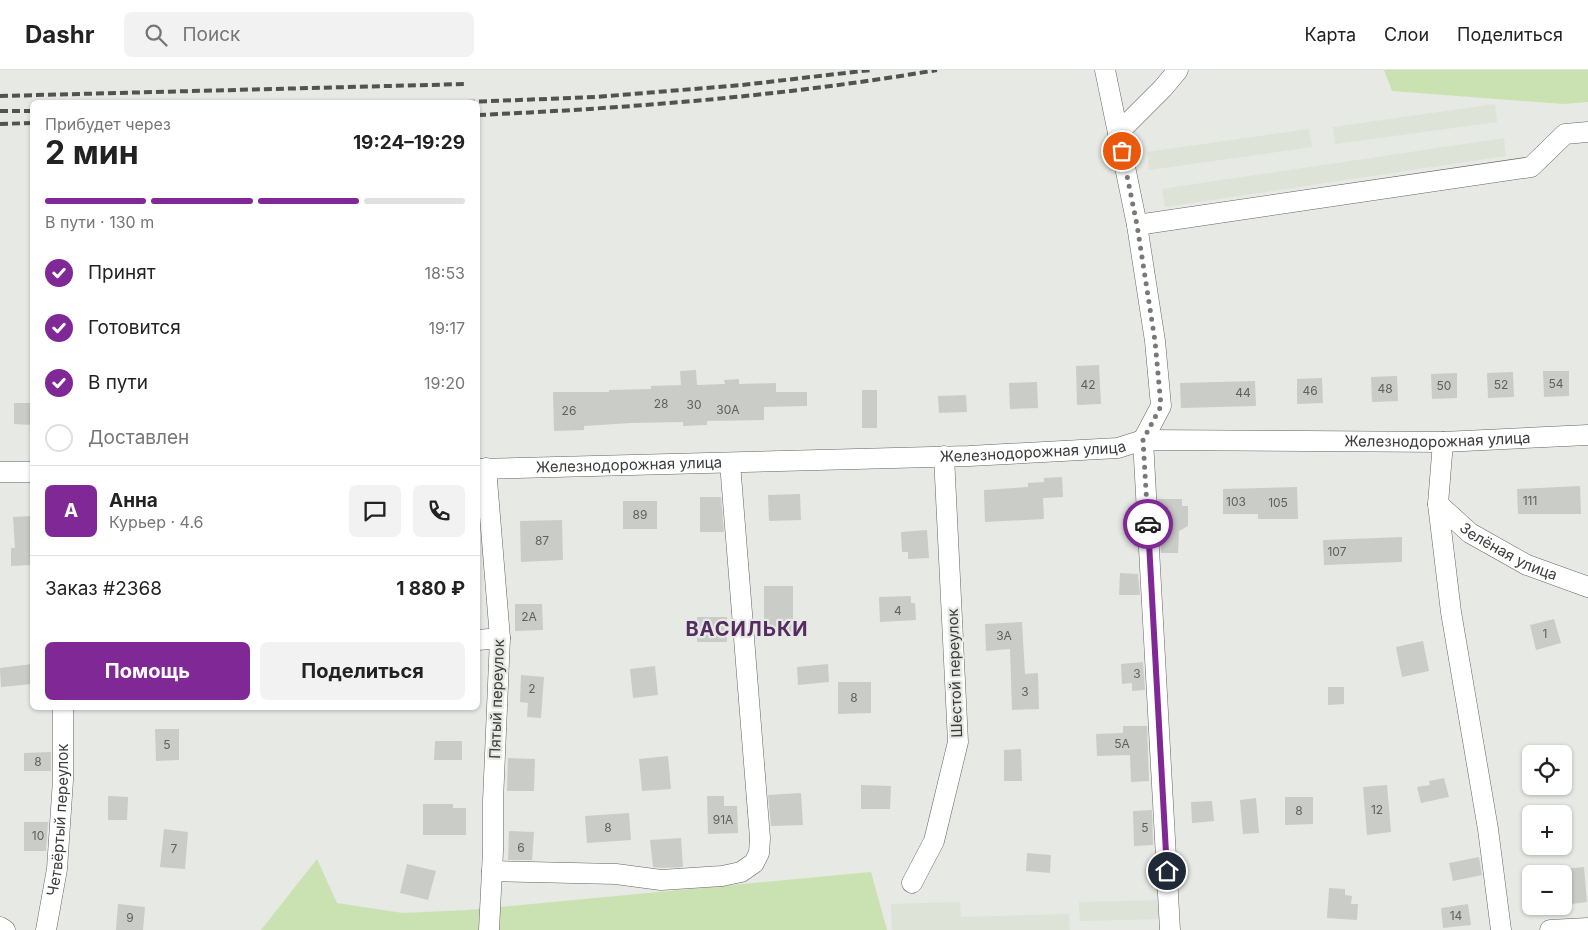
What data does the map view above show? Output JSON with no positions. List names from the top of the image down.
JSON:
{
  "streets": {
    "street": [
      "Железнодорожная улица",
      "Зелёная улица",
      "Шестой переулок",
      "Пятый переулок",
      "Четвёртый переулок"
    ]
  },
  "crossings": [
    ["Железнодорожная улица", "Шестой переулок"],
    ["Железнодорожная улица", "Пятый переулок"]
  ],
  "districts": ["ВАСИЛЬКИ"],
  "house_numbers": [
    "54",
    "42",
    "52",
    "50",
    "48",
    "46",
    "44",
    "28",
    "30",
    "30А",
    "26",
    "111",
    "103",
    "105",
    "89",
    "87",
    "107",
    "4",
    "2А",
    "1",
    "3А",
    "3",
    "2",
    "3",
    "8",
    "5А",
    "5",
    "8",
    "12",
    "8",
    "91А",
    "8",
    "5",
    "10",
    "6",
    "7",
    "14",
    "9"
  ],
  "page": {
    "header": "Dashr",
    "search": "Поиск",
    "nav": ["Карта", "Слои", "Поделиться"],
    "heading": ["2 мин", "Прибудет через", "19:24–19:29"],
    "panel": [
      "Анна",
      "Курьер · 4.6",
      "Заказ #2368",
      "1 880 ₽"
    ],
    "bar": "В пути · 130 m",
    "list": [
      ["Принят", "18:53"],
      ["Готовится", "19:17"],
      ["В пути", "19:20"],
      "Доставлен"
    ],
    "round": "А",
    "buttons": ["Помощь", "Поделиться"],
    "map_buttons": ["+", "−"]
  }
}
